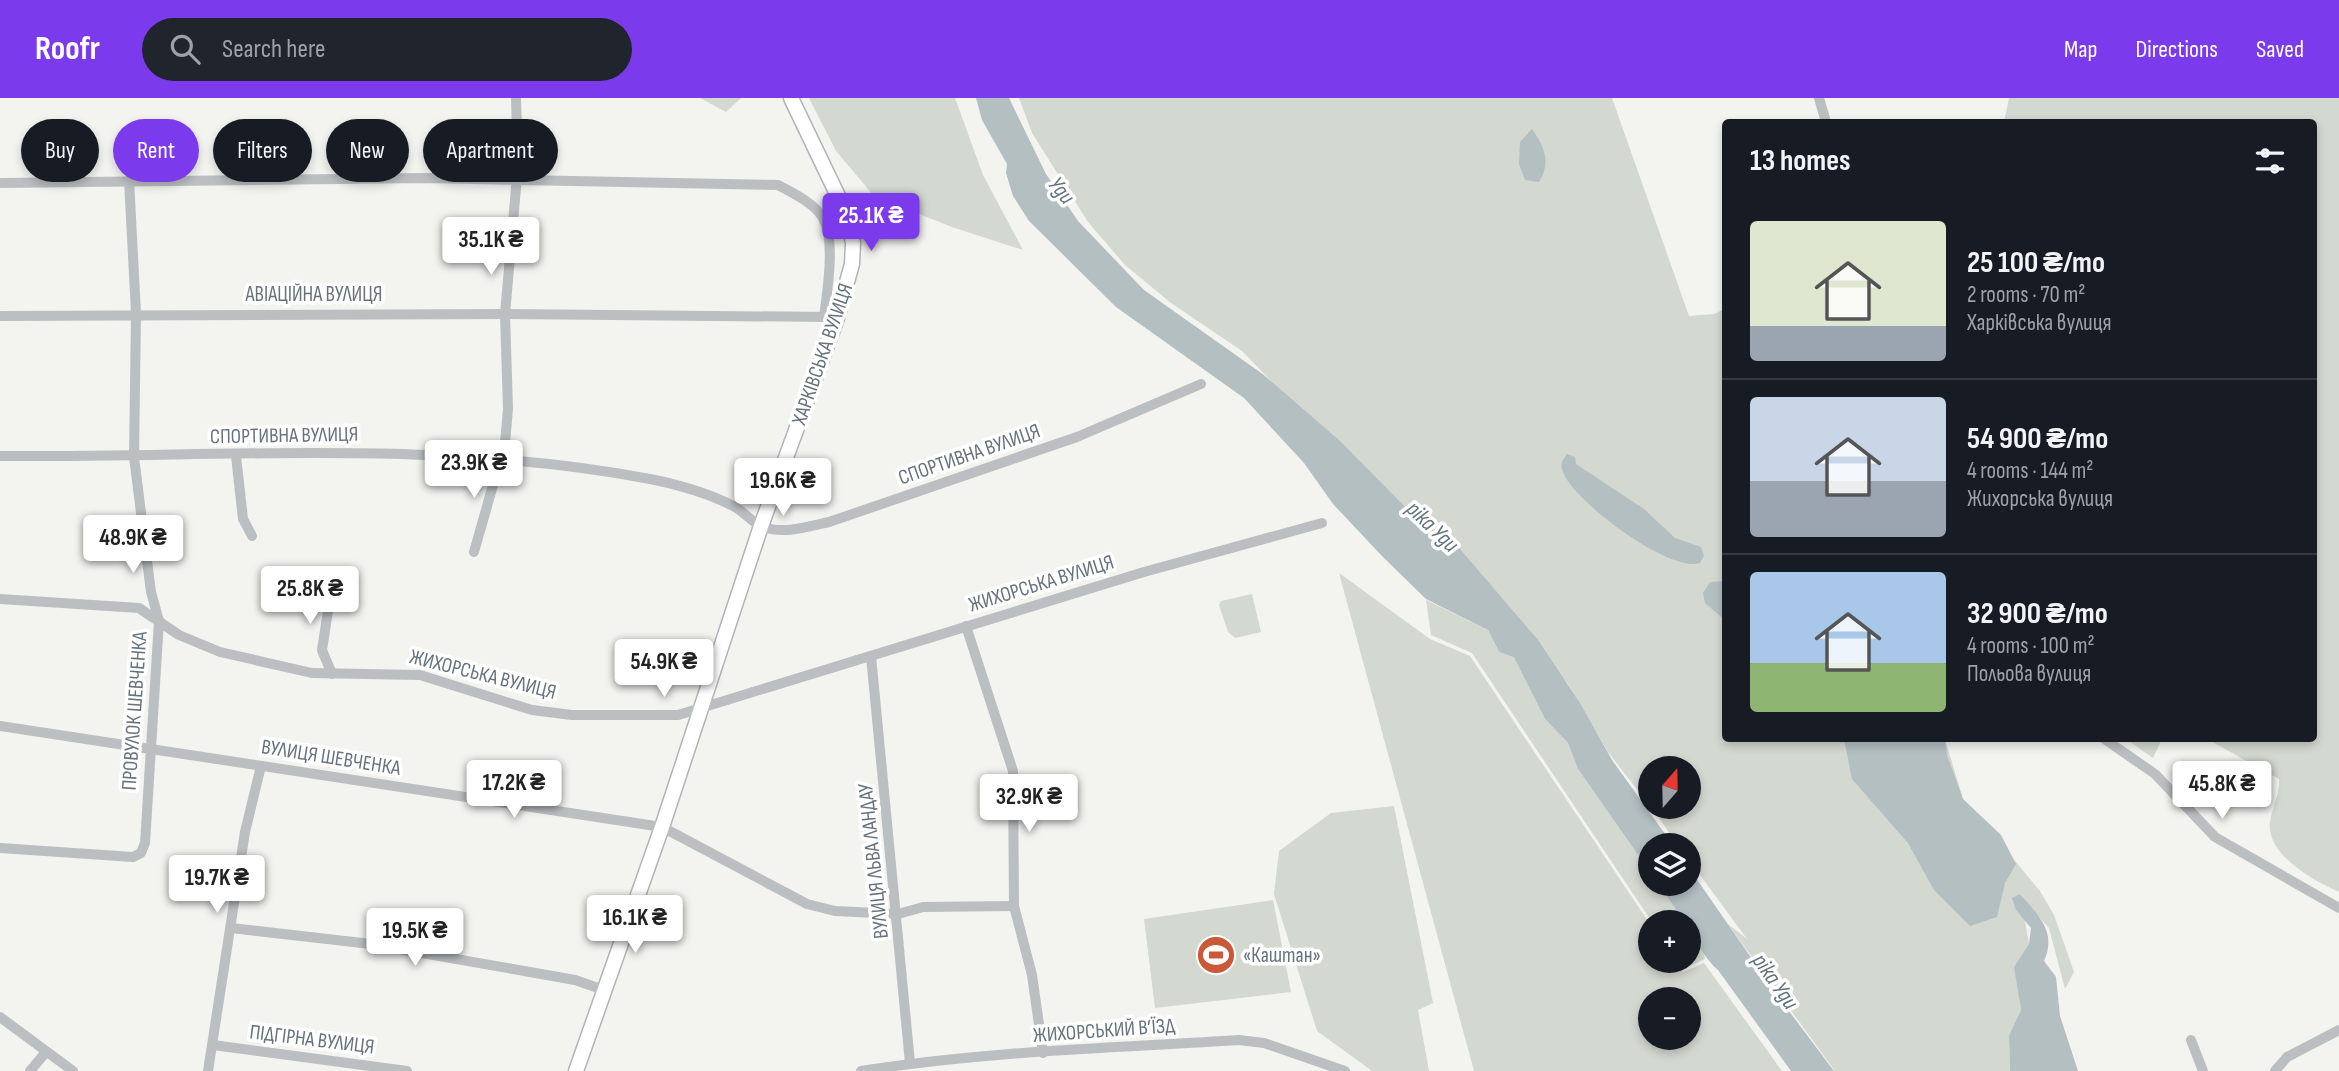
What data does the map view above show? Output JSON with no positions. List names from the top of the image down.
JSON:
{
  "streets": {
    "main road": ["ХАРКІВСЬКА ВУЛИЦЯ"],
    "street": [
      "АВІАЦІЙНА ВУЛИЦЯ",
      "СПОРТИВНА ВУЛИЦЯ",
      "ЖИХОРСЬКА ВУЛИЦЯ",
      "ПРОВУЛОК ШЕВЧЕНКА",
      "ВУЛИЦЯ ШЕВЧЕНКА",
      "ВУЛИЦЯ ЛЬВА ЛАНДАУ",
      "ЖИХОРСЬКИЙ В’ЇЗД",
      "ПІДГІРНА ВУЛИЦЯ"
    ]
  },
  "crossings": [
    ["АВІАЦІЙНА ВУЛИЦЯ", "ХАРКІВСЬКА ВУЛИЦЯ"],
    ["АВІАЦІЙНА ВУЛИЦЯ", "ПРОВУЛОК ШЕВЧЕНКА"],
    ["ХАРКІВСЬКА ВУЛИЦЯ", "СПОРТИВНА ВУЛИЦЯ"],
    ["ХАРКІВСЬКА ВУЛИЦЯ", "ЖИХОРСЬКА ВУЛИЦЯ"],
    ["ХАРКІВСЬКА ВУЛИЦЯ", "ВУЛИЦЯ ШЕВЧЕНКА"],
    ["СПОРТИВНА ВУЛИЦЯ", "ПРОВУЛОК ШЕВЧЕНКА"],
    ["ЖИХОРСЬКА ВУЛИЦЯ", "ПРОВУЛОК ШЕВЧЕНКА"],
    ["ЖИХОРСЬКА ВУЛИЦЯ", "ВУЛИЦЯ ЛЬВА ЛАНДАУ"],
    ["ПРОВУЛОК ШЕВЧЕНКА", "ВУЛИЦЯ ШЕВЧЕНКА"],
    ["ВУЛИЦЯ ШЕВЧЕНКА", "ВУЛИЦЯ ЛЬВА ЛАНДАУ"],
    ["ВУЛИЦЯ ЛЬВА ЛАНДАУ", "ЖИХОРСЬКИЙ В’ЇЗД"]
  ],
  "water": ["Уди", "ріка Уди"],
  "places": {
    "sports": ["«Каштан»"]
  },
  "north": "top",
  "page": {
    "header": "Roofr",
    "search": "Search here",
    "nav": ["Map", "Directions", "Saved"],
    "chip": [
      "Buy",
      "Rent",
      "Filters",
      "New",
      "Apartment"
    ],
    "heading": "13 homes",
    "price": [
      "25.1K ₴",
      "35.1K ₴",
      "23.9K ₴",
      "19.6K ₴",
      "48.9K ₴",
      "25.8K ₴",
      "54.9K ₴",
      "17.2K ₴",
      "45.8K ₴",
      "32.9K ₴",
      "19.7K ₴",
      "16.1K ₴",
      "19.5K ₴"
    ],
    "list": [
      {
        "name": "25 100 ₴/mo",
        "note": "2 rooms · 70 m² · Харківська вулиця"
      },
      {
        "name": "54 900 ₴/mo",
        "note": "4 rooms · 144 m² · Жихорська вулиця"
      },
      {
        "name": "32 900 ₴/mo",
        "note": "4 rooms · 100 m² · Польова вулиця"
      }
    ],
    "map_buttons": ["+", "−"]
  }
}
